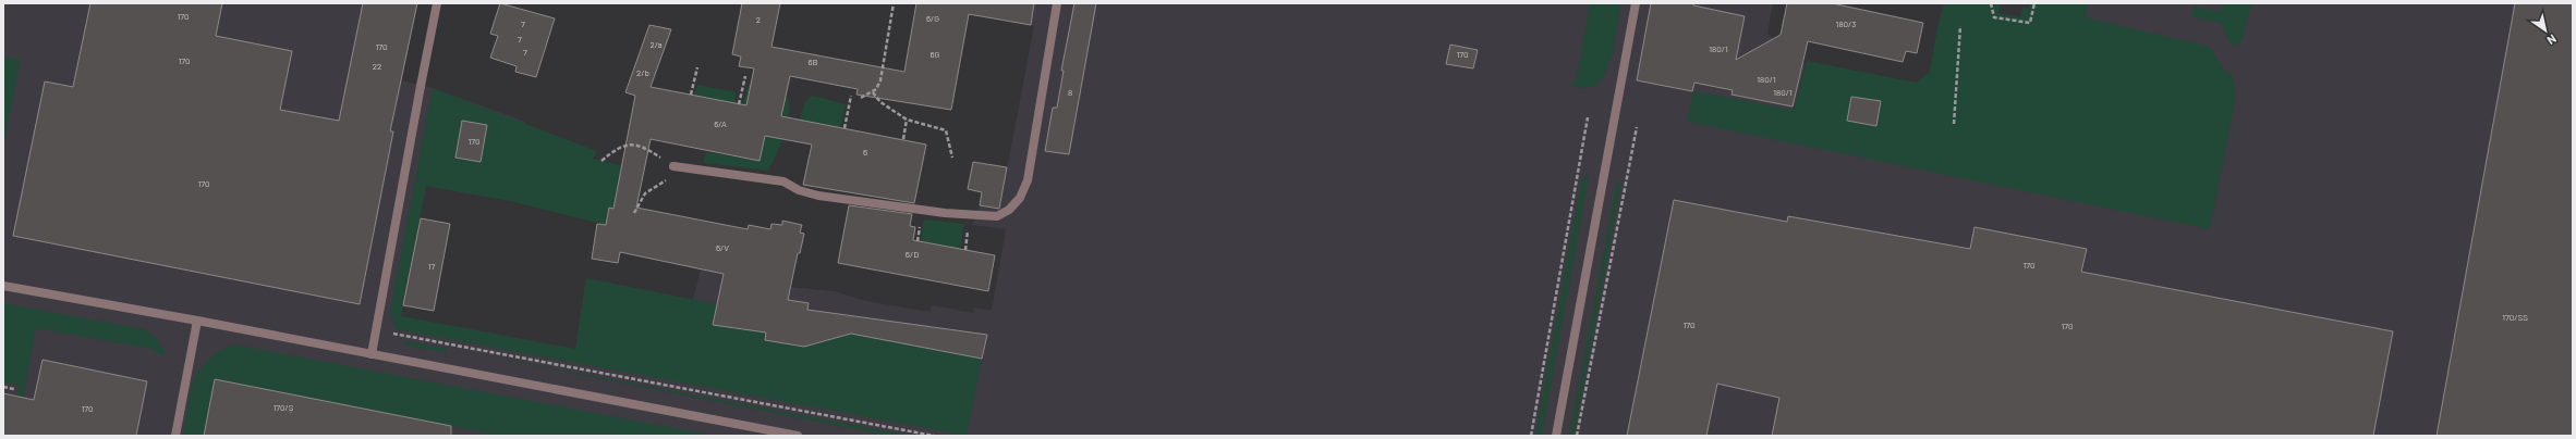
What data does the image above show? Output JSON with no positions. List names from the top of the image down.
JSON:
{
  "house_numbers": [
    "170",
    "6/G",
    "2",
    "7",
    "180/3",
    "7",
    "2/a",
    "170",
    "180/1",
    "7",
    "6G",
    "170",
    "170",
    "6B",
    "22",
    "2/b",
    "180/1",
    "8",
    "180/1",
    "6/A",
    "170",
    "6",
    "170",
    "6/V",
    "6/D",
    "170",
    "17",
    "170/SS",
    "170",
    "170",
    "170/Ș",
    "170"
  ],
  "north": "bottom right"
}
